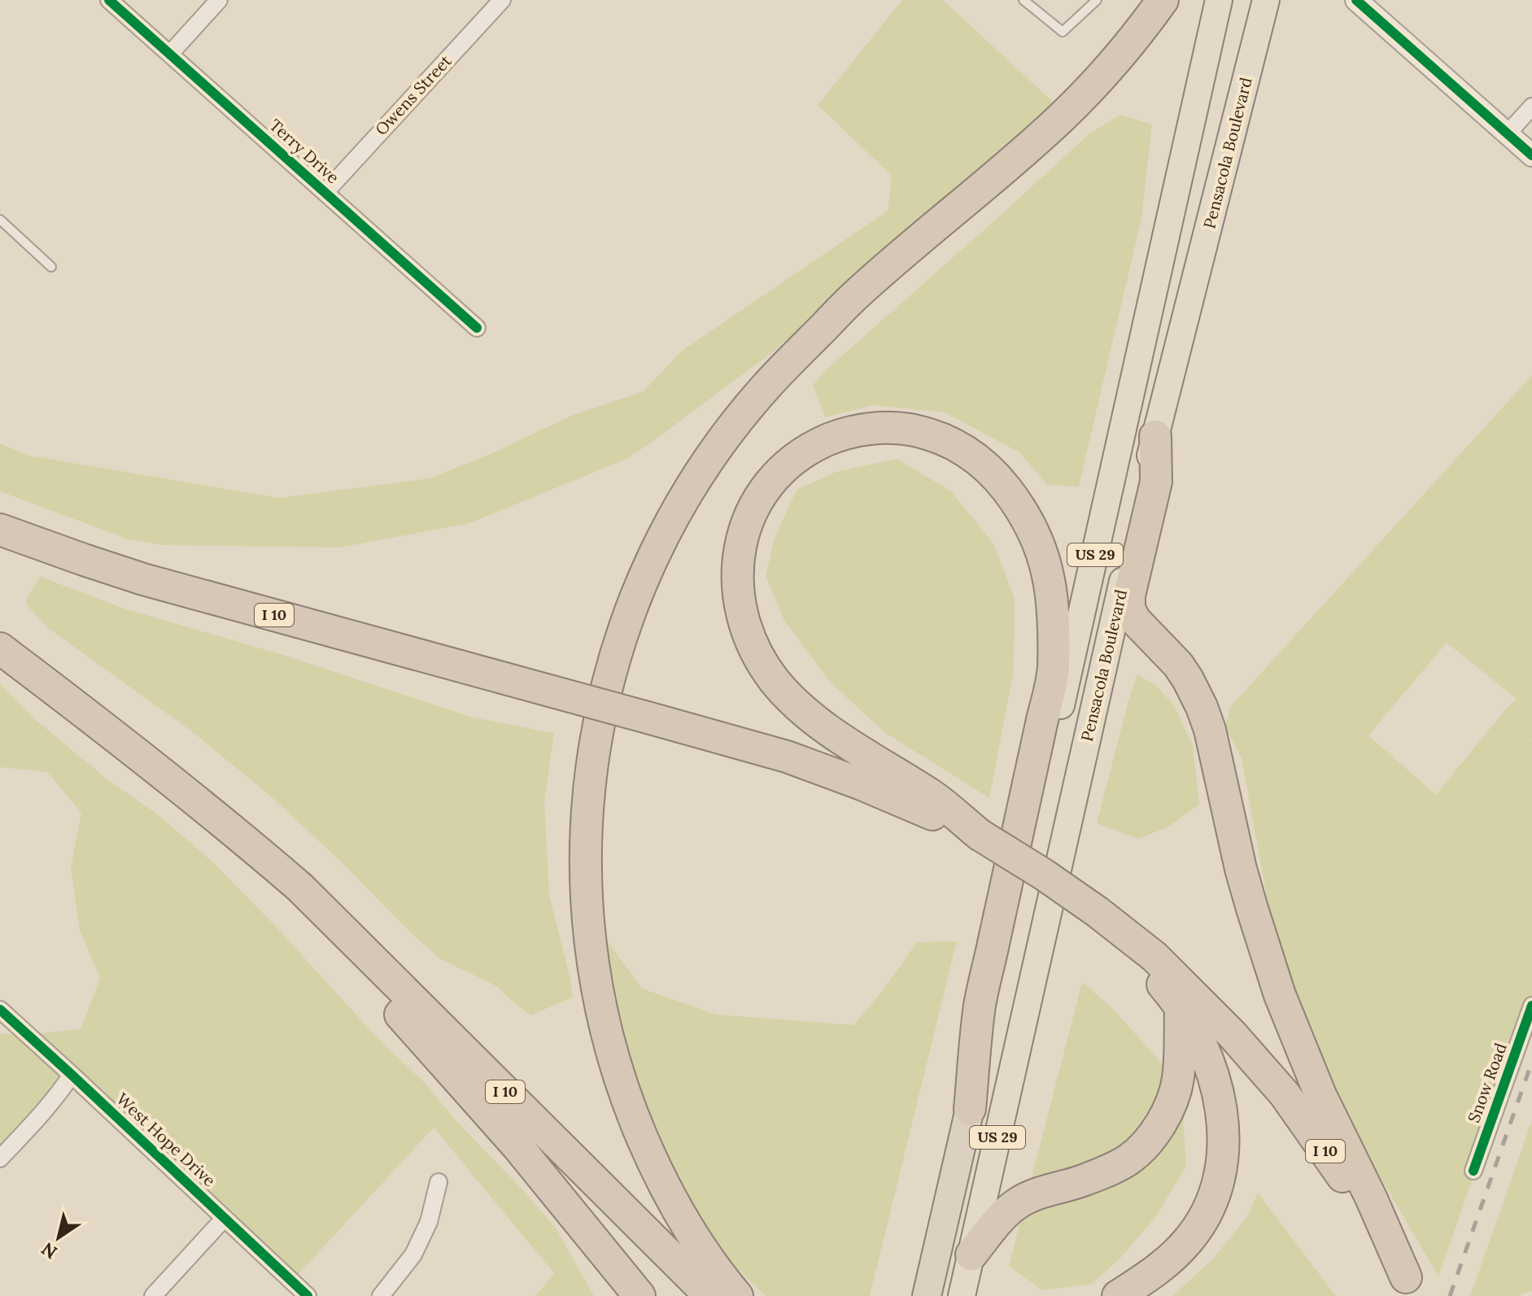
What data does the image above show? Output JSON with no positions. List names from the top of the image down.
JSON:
{
  "streets": {
    "highway": ["Pensacola Boulevard", "US 29", "I 10"],
    "street": [
      "Owens Street",
      "Terry Drive",
      "Snow Road",
      "West Hope Drive"
    ]
  },
  "crossings": [
    ["Owens Street", "Terry Drive"]
  ],
  "north": "bottom left"
}
